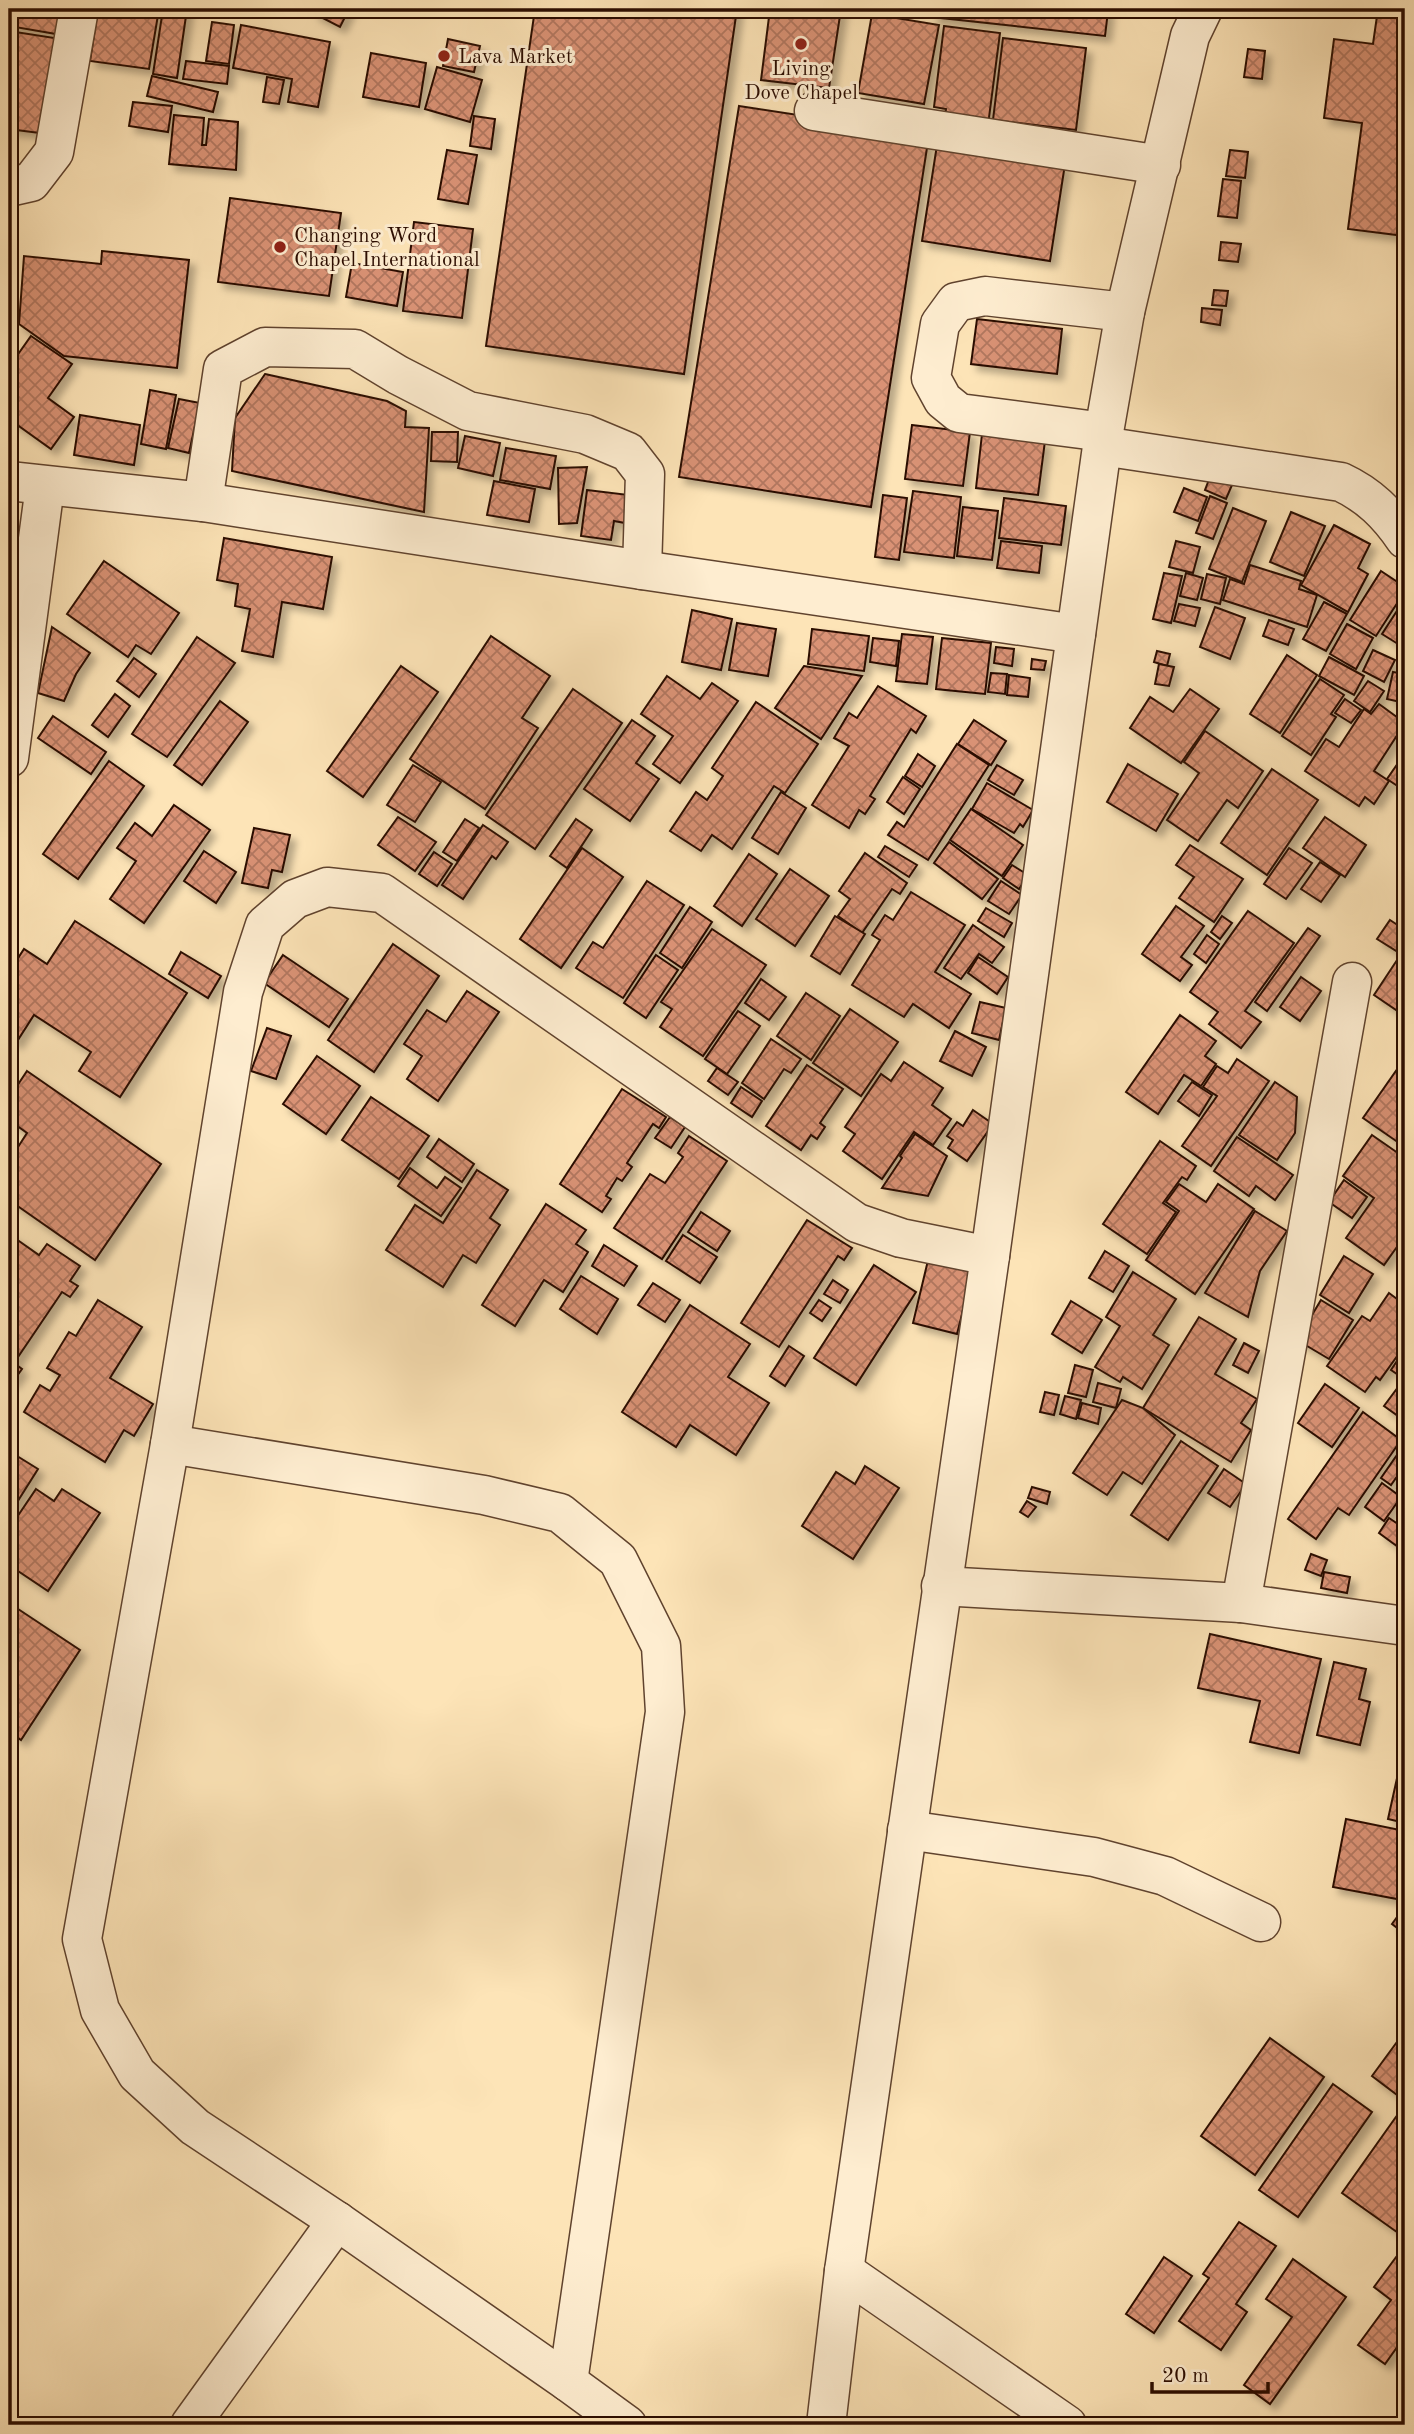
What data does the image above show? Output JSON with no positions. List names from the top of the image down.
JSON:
{
  "places": ["Living Dove Chapel", "Lava Market", "Changing Word Chapel International"],
  "scale_bar": "20 m"
}
